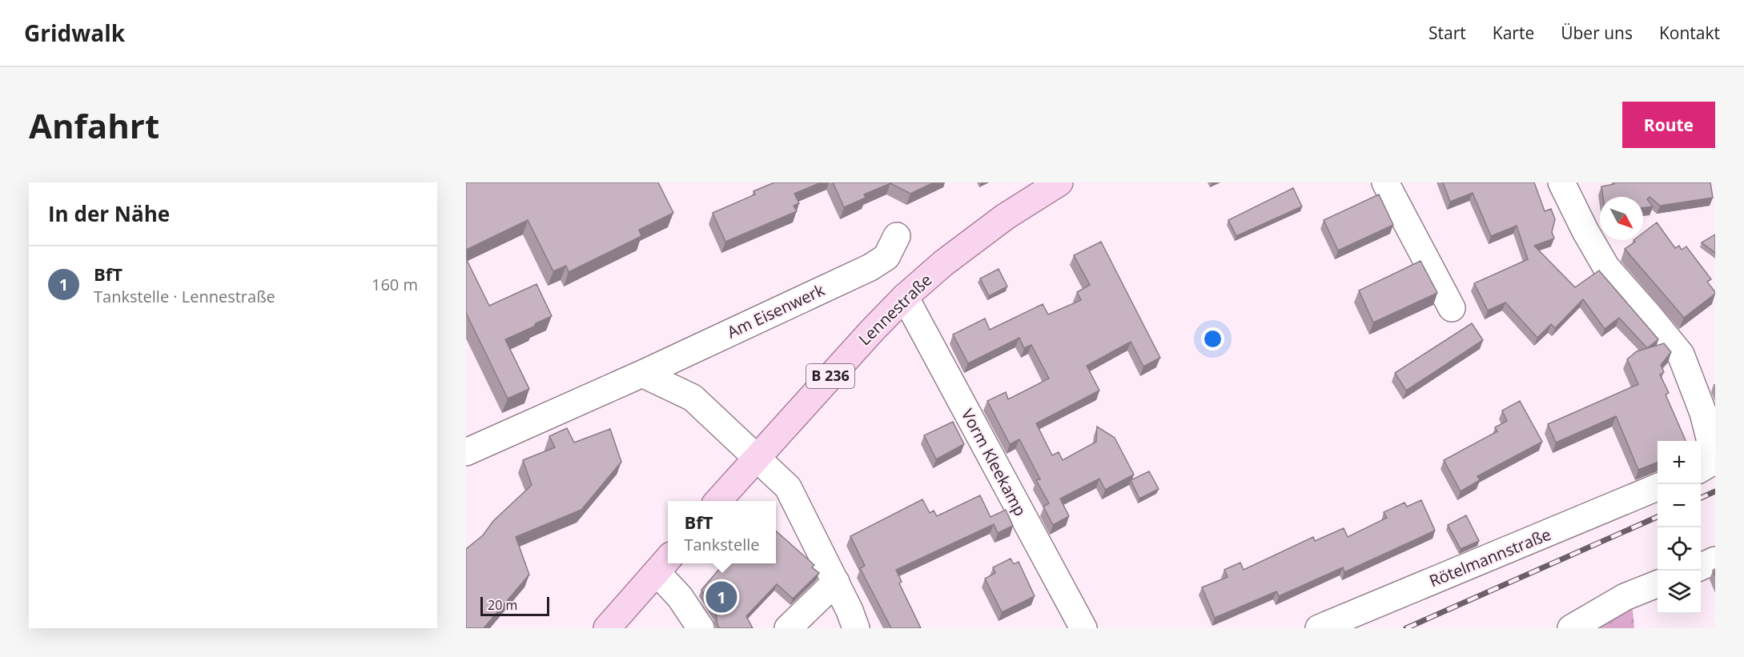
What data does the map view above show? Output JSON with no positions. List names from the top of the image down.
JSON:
{
  "streets": {
    "main road": ["Lennestraße", "B 236"],
    "street": ["Am Eisenwerk", "Vorm Kleekamp", "Rötelmannstraße"]
  },
  "crossings": [
    ["Lennestraße", "Vorm Kleekamp"]
  ],
  "scale_bar": "20 m",
  "north": "bottom right",
  "page": {
    "header": "Gridwalk",
    "nav": [
      "Start",
      "Karte",
      "Über uns",
      "Kontakt"
    ],
    "buttons": "Route",
    "title": "Anfahrt",
    "heading": "In der Nähe",
    "list": [
      {
        "mark": "1",
        "name": "BfT",
        "note": "Tankstelle · Lennestraße",
        "value": "160 m"
      }
    ],
    "map_buttons": ["+", "−"],
    "popup": ["BfT", "Tankstelle"],
    "pins": "1",
    "scale": "20 m"
  }
}
